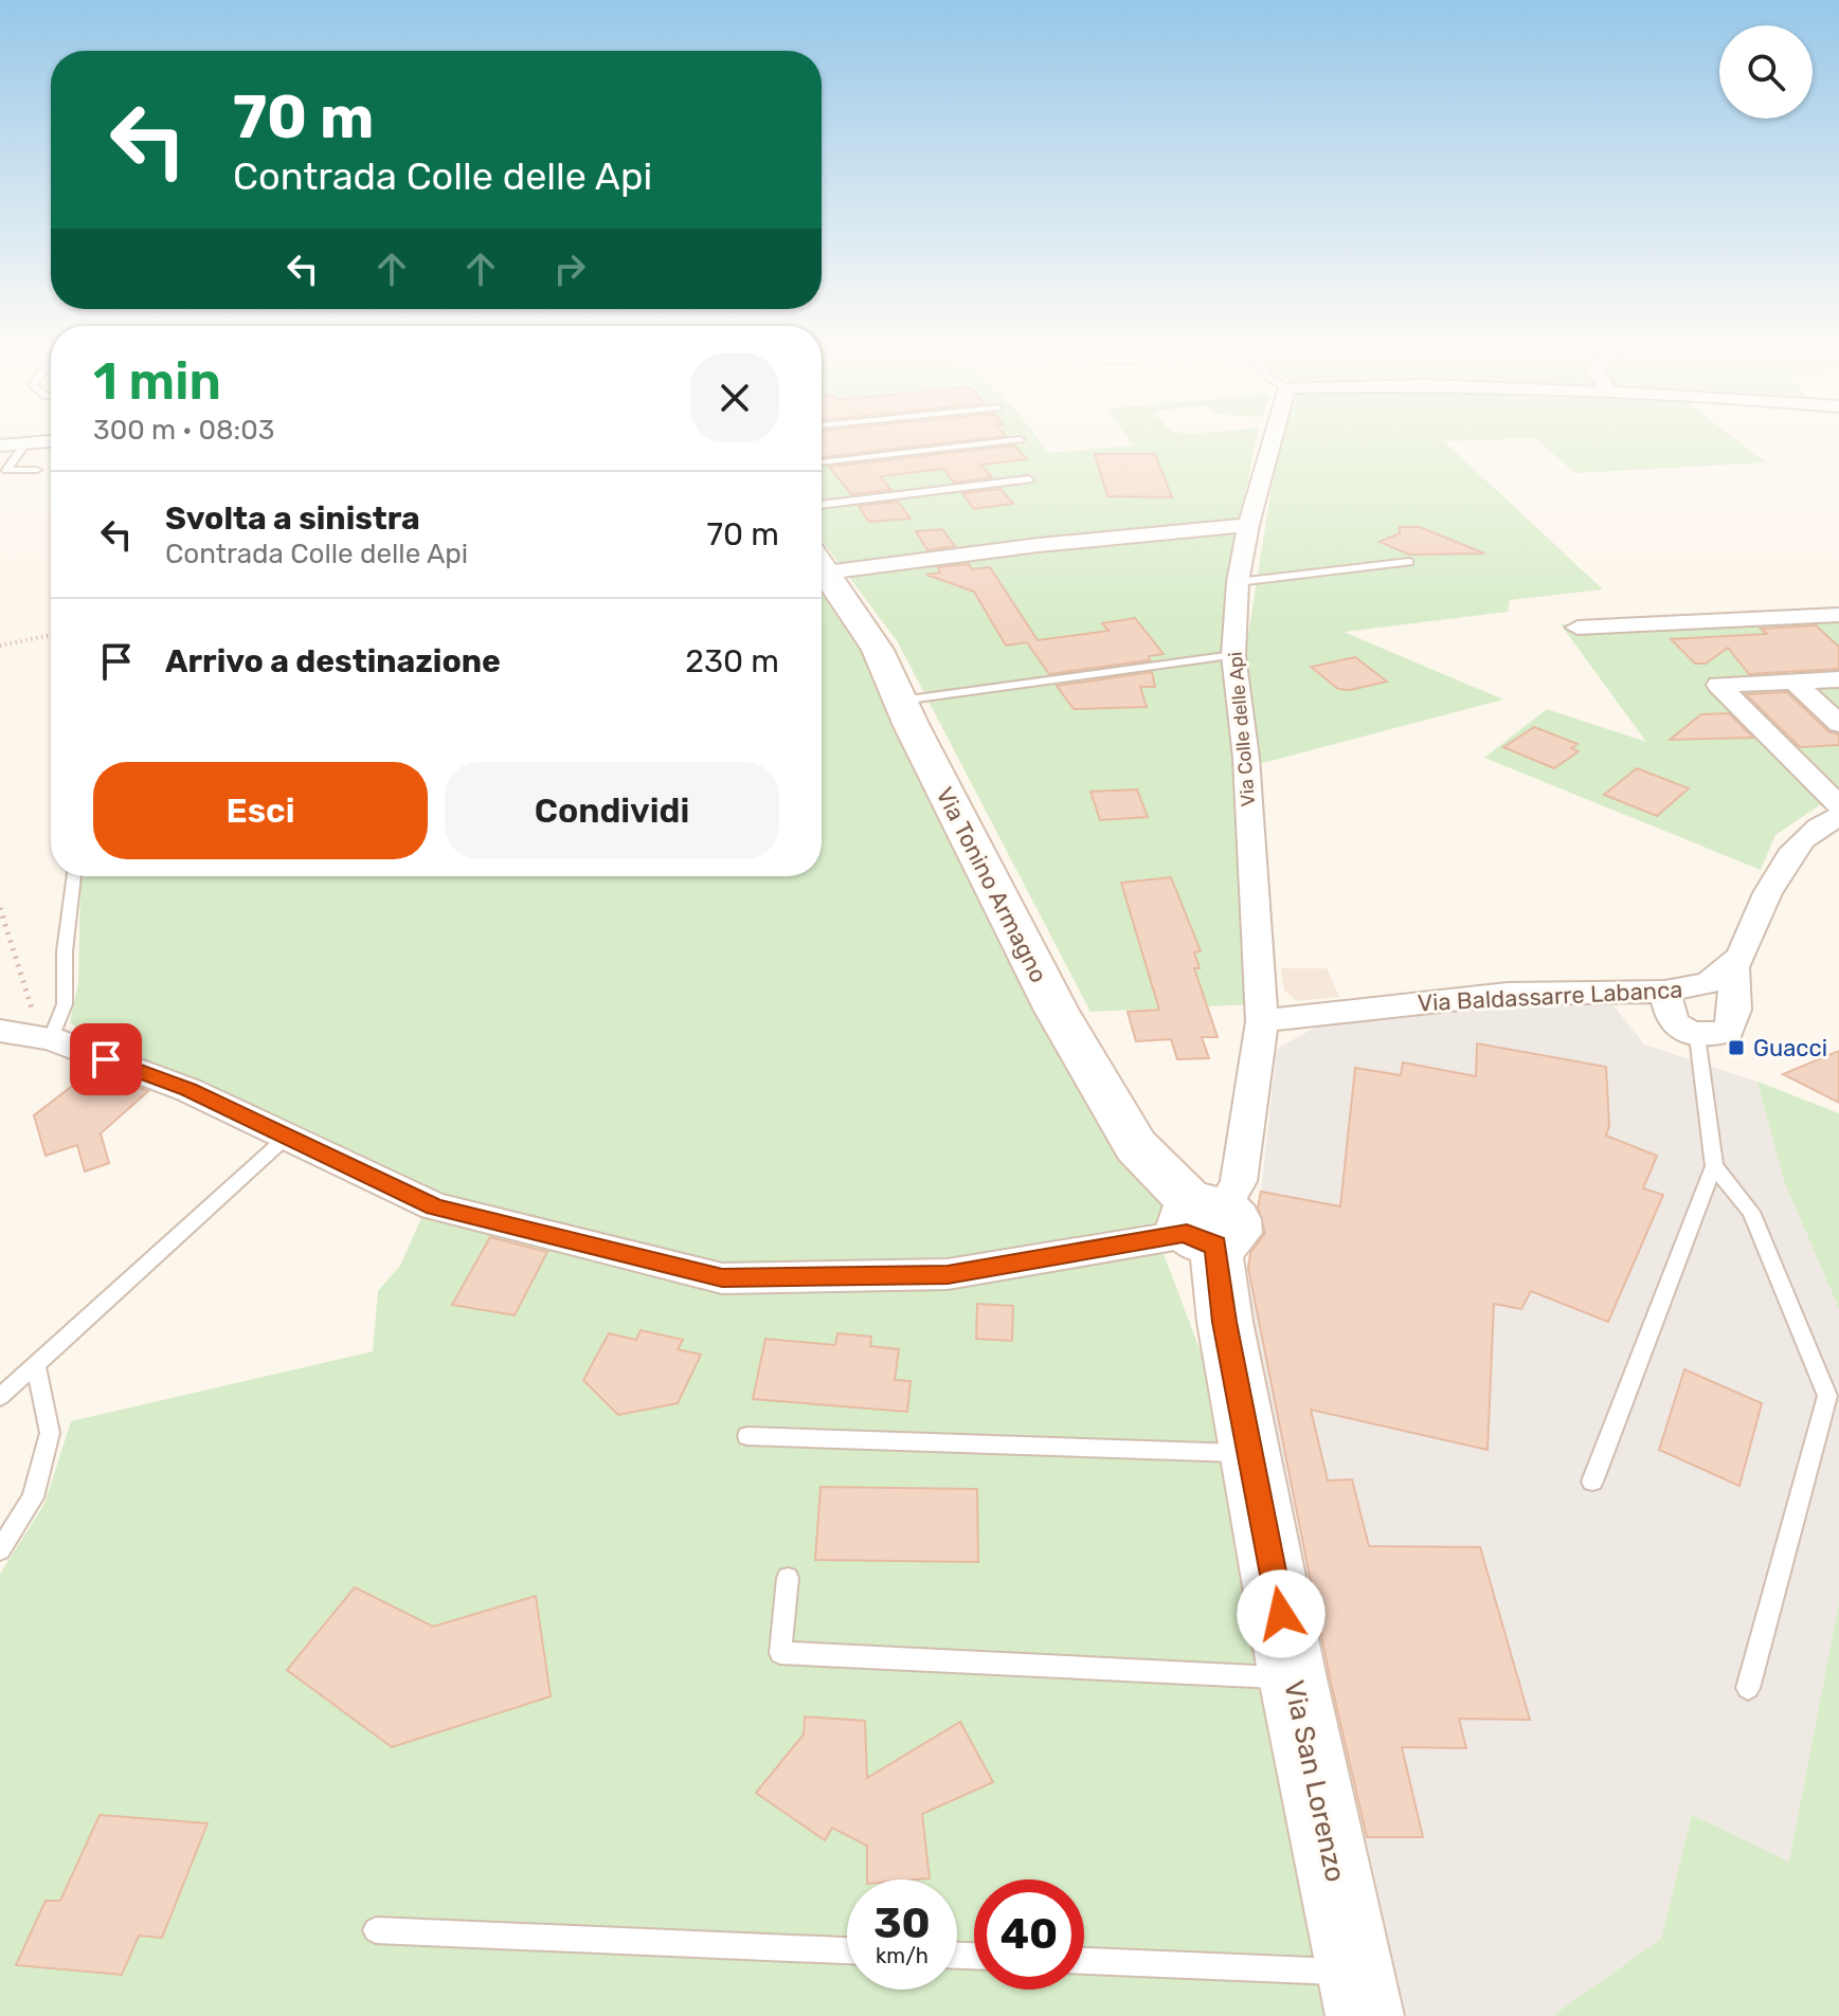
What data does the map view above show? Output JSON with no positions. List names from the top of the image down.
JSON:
{
  "streets": {
    "street": [
      "Via Colle delle Api",
      "Via Tonino Armagno",
      "Via Baldassarre Labanca",
      "Via San Lorenzo"
    ]
  },
  "crossings": [
    ["Via Colle delle Api", "Via Baldassarre Labanca"],
    ["Via Tonino Armagno", "Via San Lorenzo"]
  ],
  "places": {
    "transit": ["Guacci"]
  },
  "page": {
    "turn": ["70 m", "Contrada Colle delle Api"],
    "heading": ["1 min", "300 m · 08:03"],
    "list": [
      {
        "name": "Svolta a sinistra",
        "note": "Contrada Colle delle Api",
        "value": "70 m"
      },
      {
        "name": "Arrivo a destinazione",
        "value": "230 m"
      }
    ],
    "buttons": ["Esci", "Condividi"],
    "speed": "30 km/h",
    "limit": "40"
  }
}
